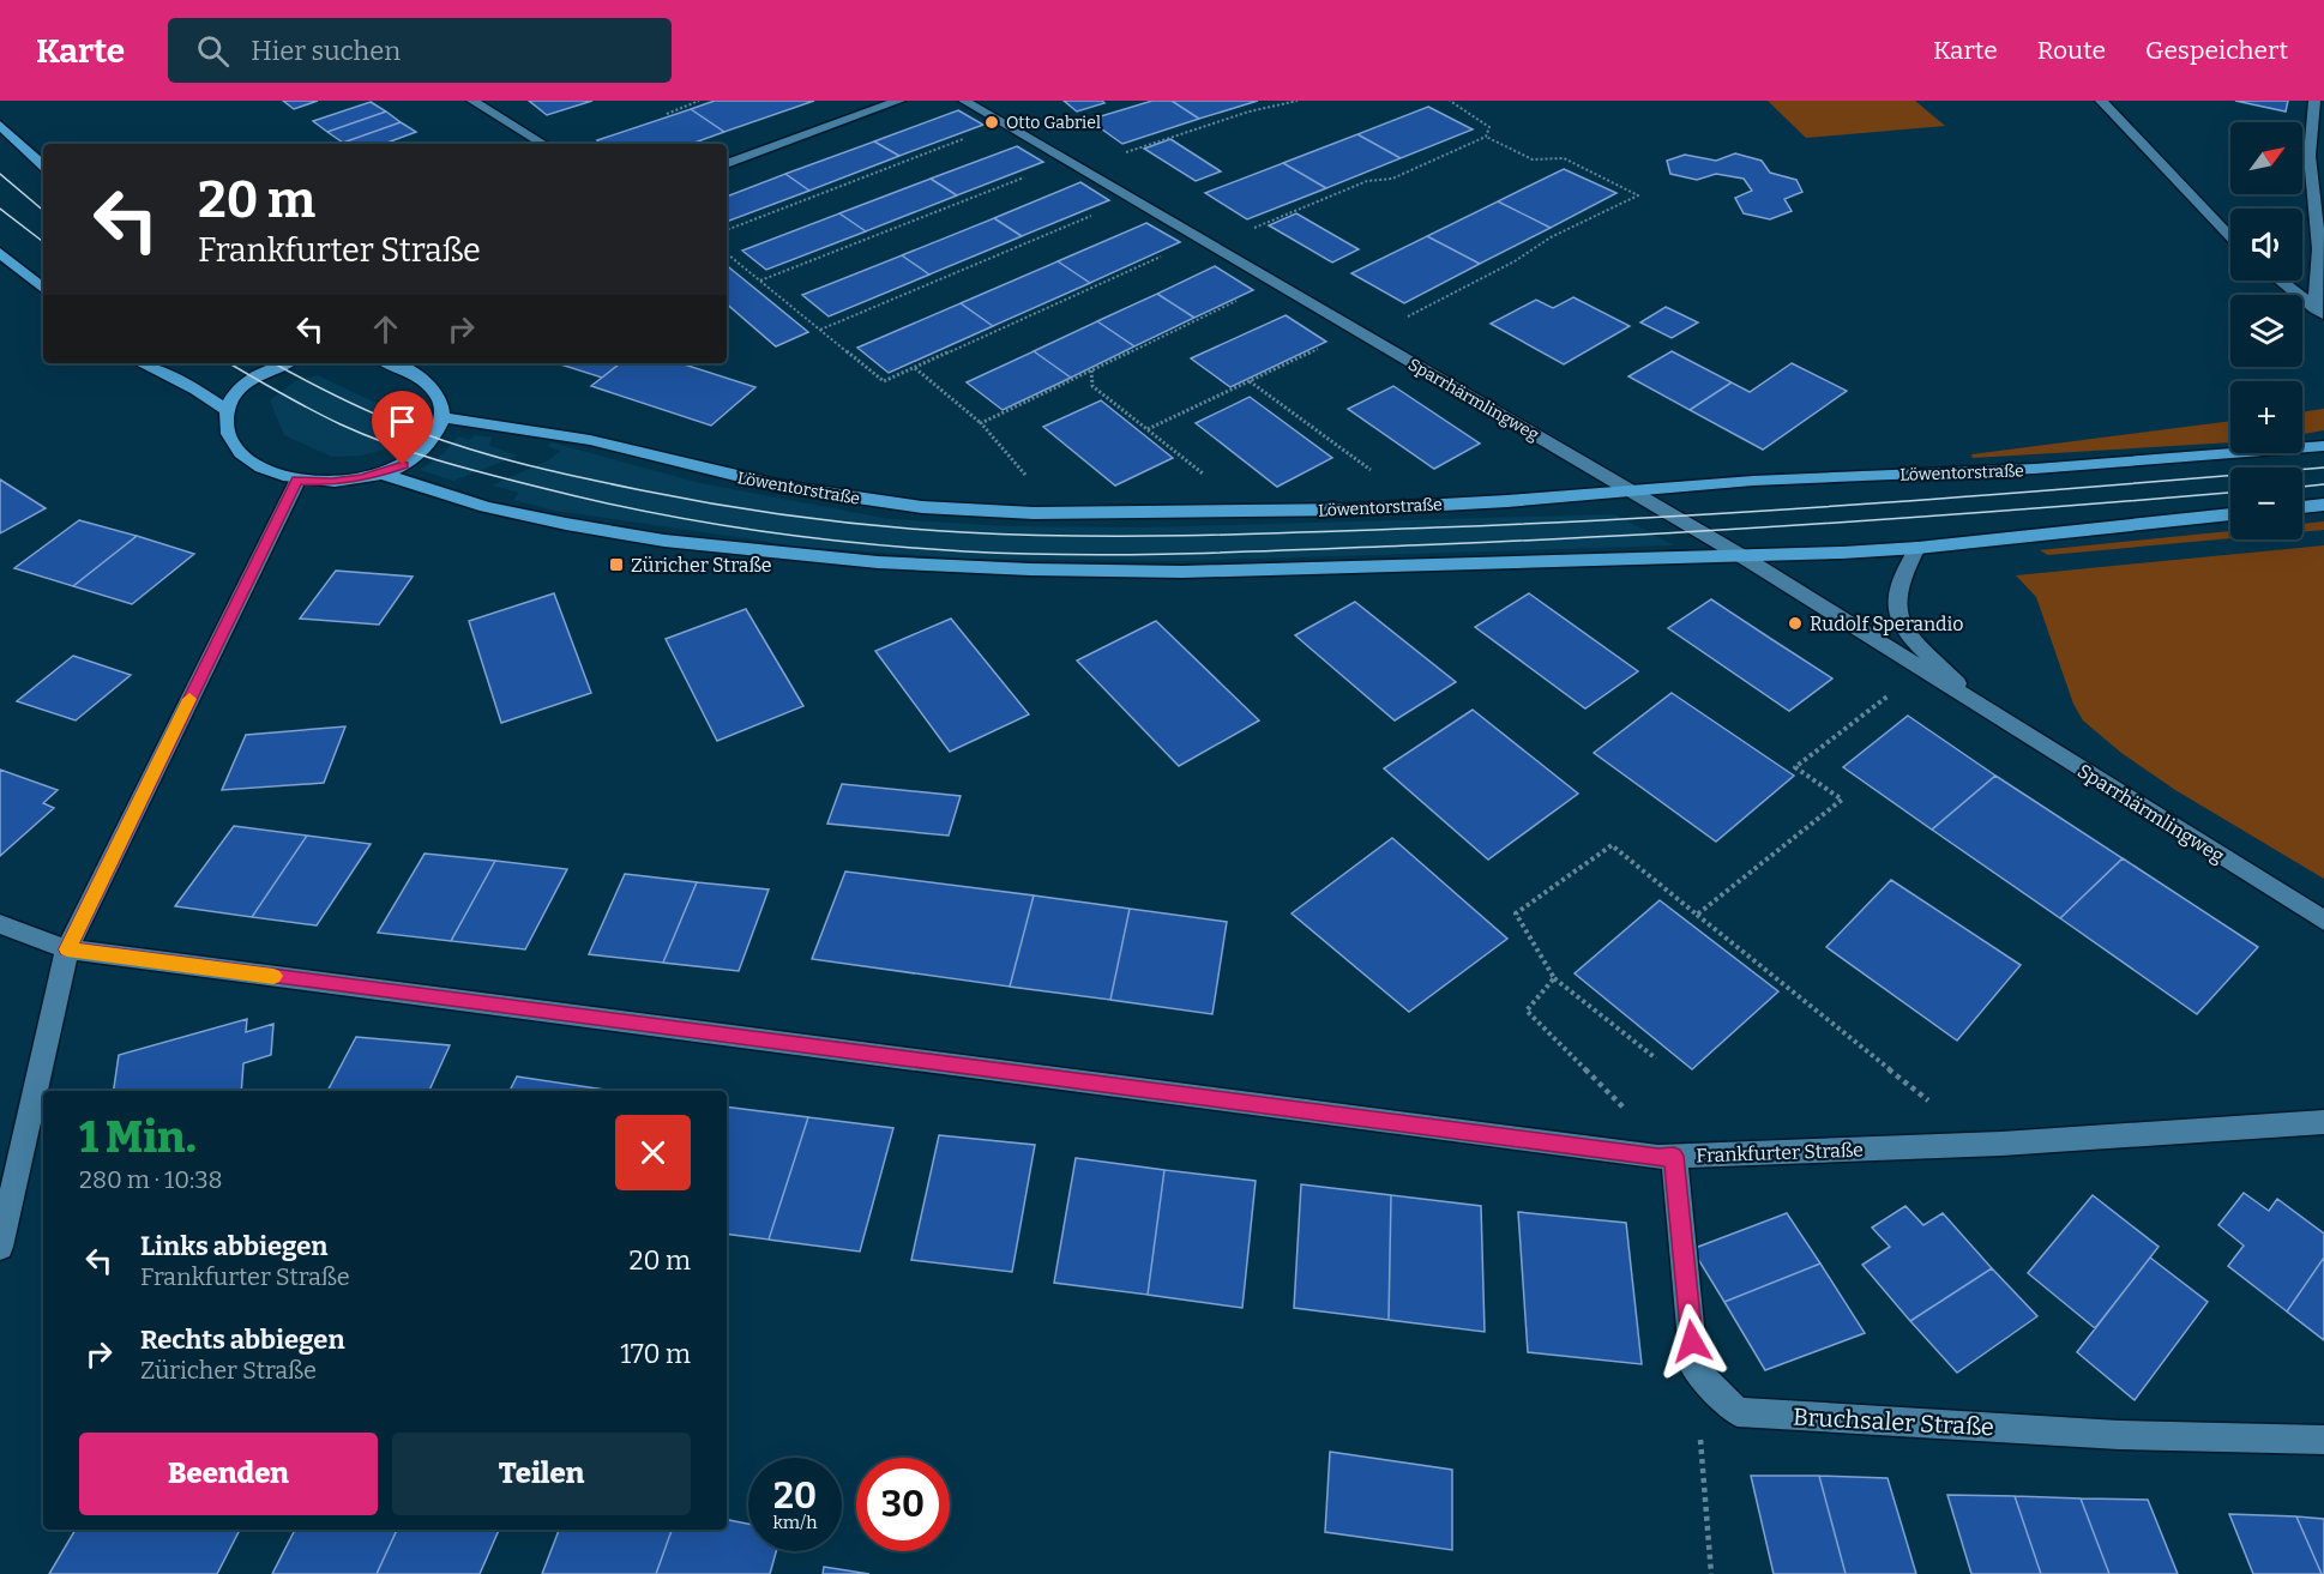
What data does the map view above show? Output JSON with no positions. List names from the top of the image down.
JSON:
{
  "streets": {
    "main road": ["Löwentorstraße"],
    "street": ["Sparrhärmlingweg", "Frankfurter Straße", "Bruchsaler Straße"]
  },
  "crossings": [
    ["Sparrhärmlingweg", "Löwentorstraße"]
  ],
  "places": {
    "other": ["Otto Gabriel", "Rudolf Sperandio"],
    "transit": ["Züricher Straße"]
  },
  "north": "top right",
  "page": {
    "header": "Karte",
    "search": "Hier suchen",
    "nav": ["Karte", "Route", "Gespeichert"],
    "map_buttons": ["+", "−"],
    "turn": ["20 m", "Frankfurter Straße"],
    "heading": ["1 Min.", "280 m · 10:38"],
    "list": [
      {
        "name": "Links abbiegen",
        "note": "Frankfurter Straße",
        "value": "20 m"
      },
      {
        "name": "Rechts abbiegen",
        "note": "Züricher Straße",
        "value": "170 m"
      }
    ],
    "buttons": ["Beenden", "Teilen"],
    "speed": "20 km/h",
    "limit": "30"
  }
}
